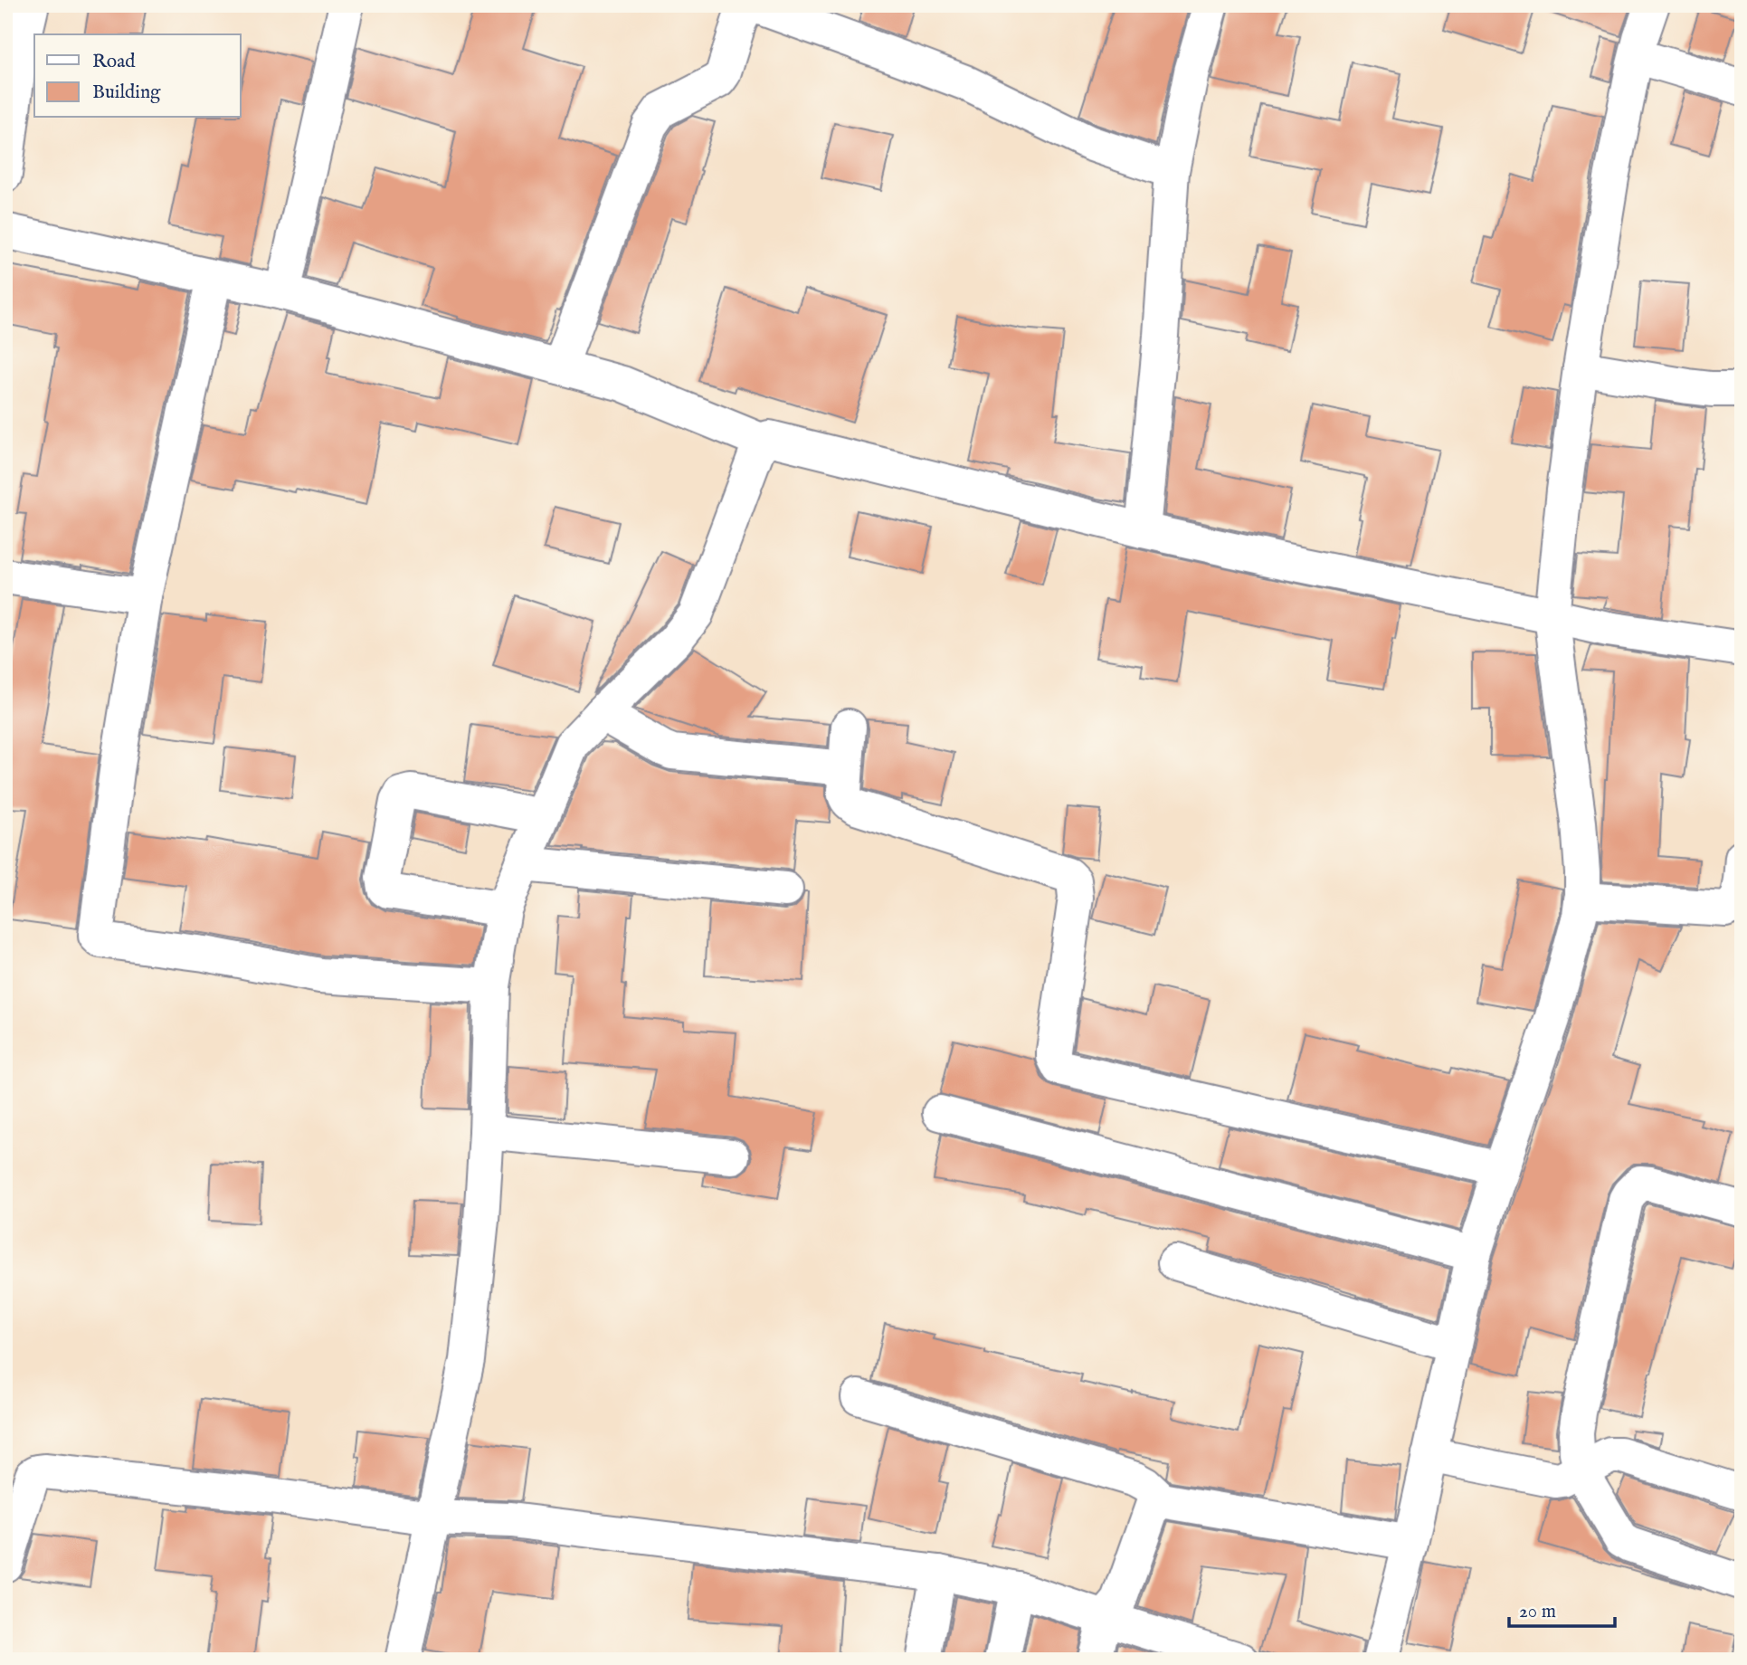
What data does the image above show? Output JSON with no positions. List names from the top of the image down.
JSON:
{
  "legend": ["Road", "Building"],
  "scale_bar": "20 m"
}
